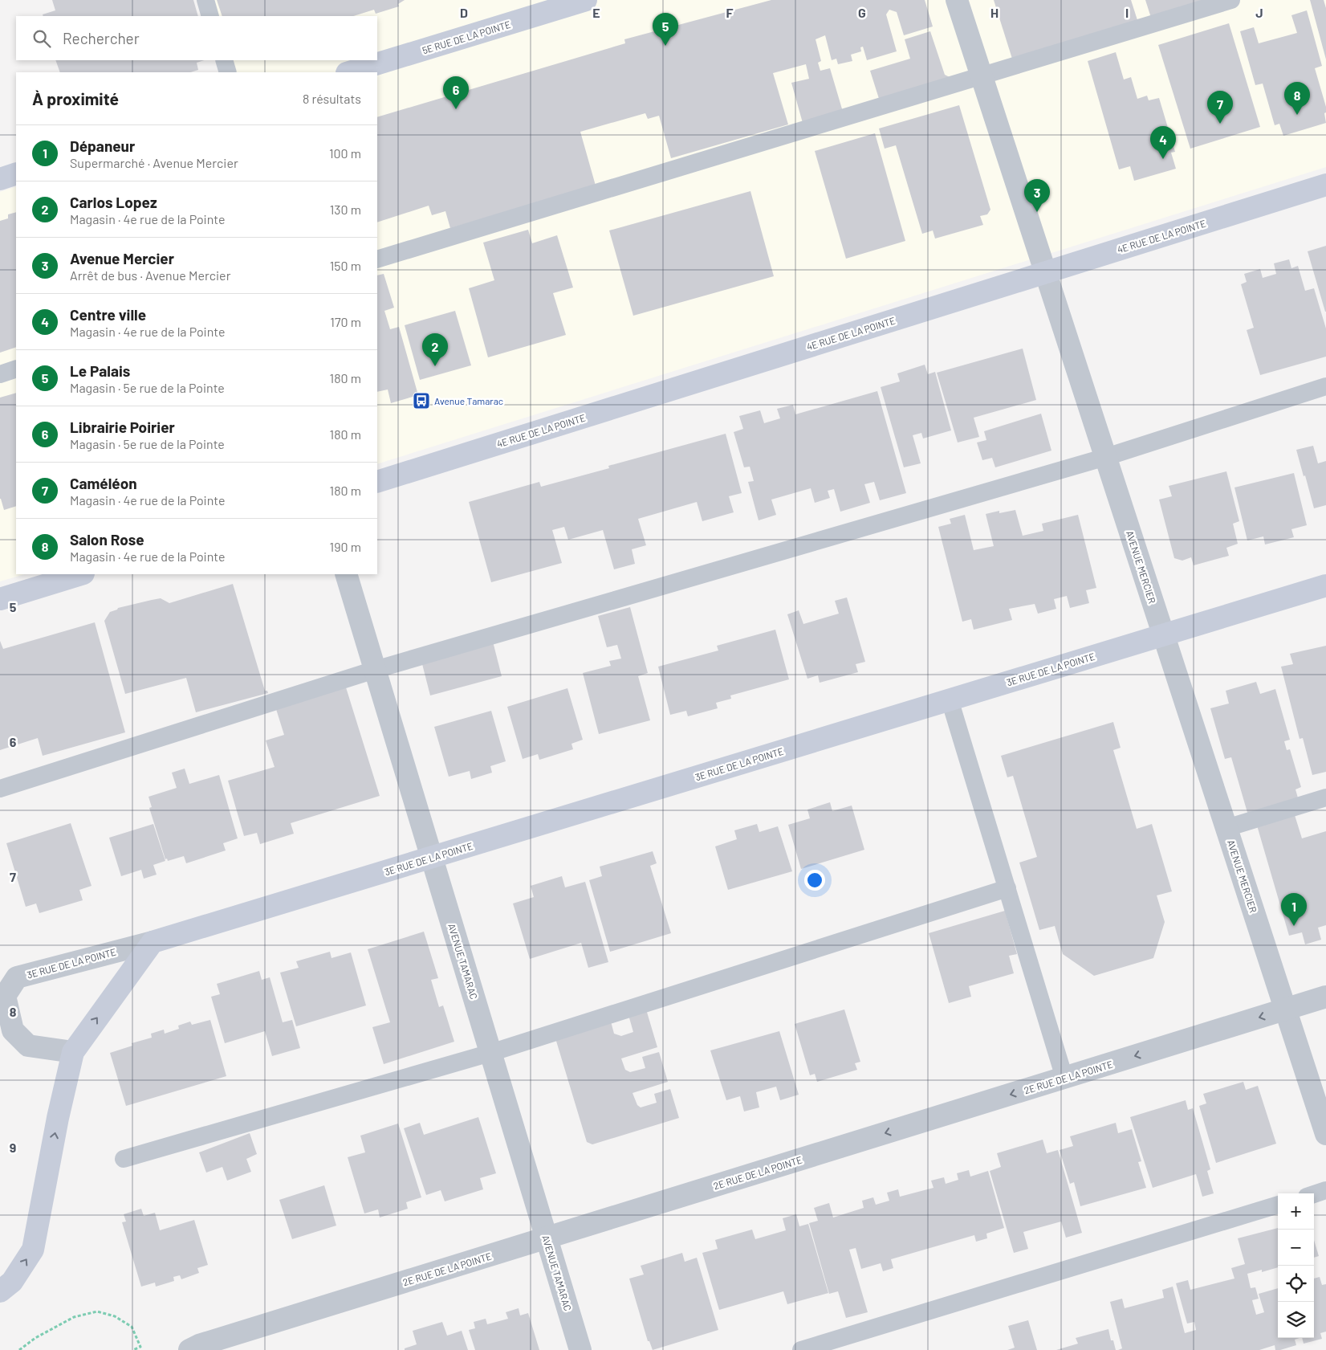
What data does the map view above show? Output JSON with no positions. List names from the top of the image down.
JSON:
{
  "streets": {
    "street": [
      "5E RUE DE LA POINTE",
      "4E RUE DE LA POINTE",
      "AVENUE MERCIER",
      "3E RUE DE LA POINTE",
      "AVENUE TAMARAC",
      "2E RUE DE LA POINTE"
    ]
  },
  "crossings": [
    ["4E RUE DE LA POINTE", "AVENUE MERCIER"],
    ["AVENUE MERCIER", "3E RUE DE LA POINTE"],
    ["AVENUE MERCIER", "2E RUE DE LA POINTE"],
    ["3E RUE DE LA POINTE", "AVENUE TAMARAC"],
    ["AVENUE TAMARAC", "2E RUE DE LA POINTE"]
  ],
  "one_way": ["2E RUE DE LA POINTE"],
  "places": {
    "bus stop": ["Avenue Tamarac"]
  },
  "page": {
    "pins": [
      "5",
      "6",
      "8",
      "7",
      "4",
      "3",
      "2",
      "1"
    ],
    "search": "Rechercher",
    "heading": ["À proximité", "8 résultats"],
    "list": [
      {
        "mark": "1",
        "name": "Dépaneur",
        "note": "Supermarché · Avenue Mercier",
        "value": "100 m"
      },
      {
        "mark": "2",
        "name": "Carlos Lopez",
        "note": "Magasin · 4e rue de la Pointe",
        "value": "130 m"
      },
      {
        "mark": "3",
        "name": "Avenue Mercier",
        "note": "Arrêt de bus · Avenue Mercier",
        "value": "150 m"
      },
      {
        "mark": "4",
        "name": "Centre ville",
        "note": "Magasin · 4e rue de la Pointe",
        "value": "170 m"
      },
      {
        "mark": "5",
        "name": "Le Palais",
        "note": "Magasin · 5e rue de la Pointe",
        "value": "180 m"
      },
      {
        "mark": "6",
        "name": "Librairie Poirier",
        "note": "Magasin · 5e rue de la Pointe",
        "value": "180 m"
      },
      {
        "mark": "7",
        "name": "Caméléon",
        "note": "Magasin · 4e rue de la Pointe",
        "value": "180 m"
      },
      {
        "mark": "8",
        "name": "Salon Rose",
        "note": "Magasin · 4e rue de la Pointe",
        "value": "190 m"
      }
    ],
    "map_buttons": ["+", "−"]
  },
  "grid": {
    "columns": [
      "D",
      "E",
      "F",
      "G",
      "H",
      "I",
      "J"
    ],
    "rows": [
      "5",
      "6",
      "7",
      "8",
      "9"
    ]
  }
}
